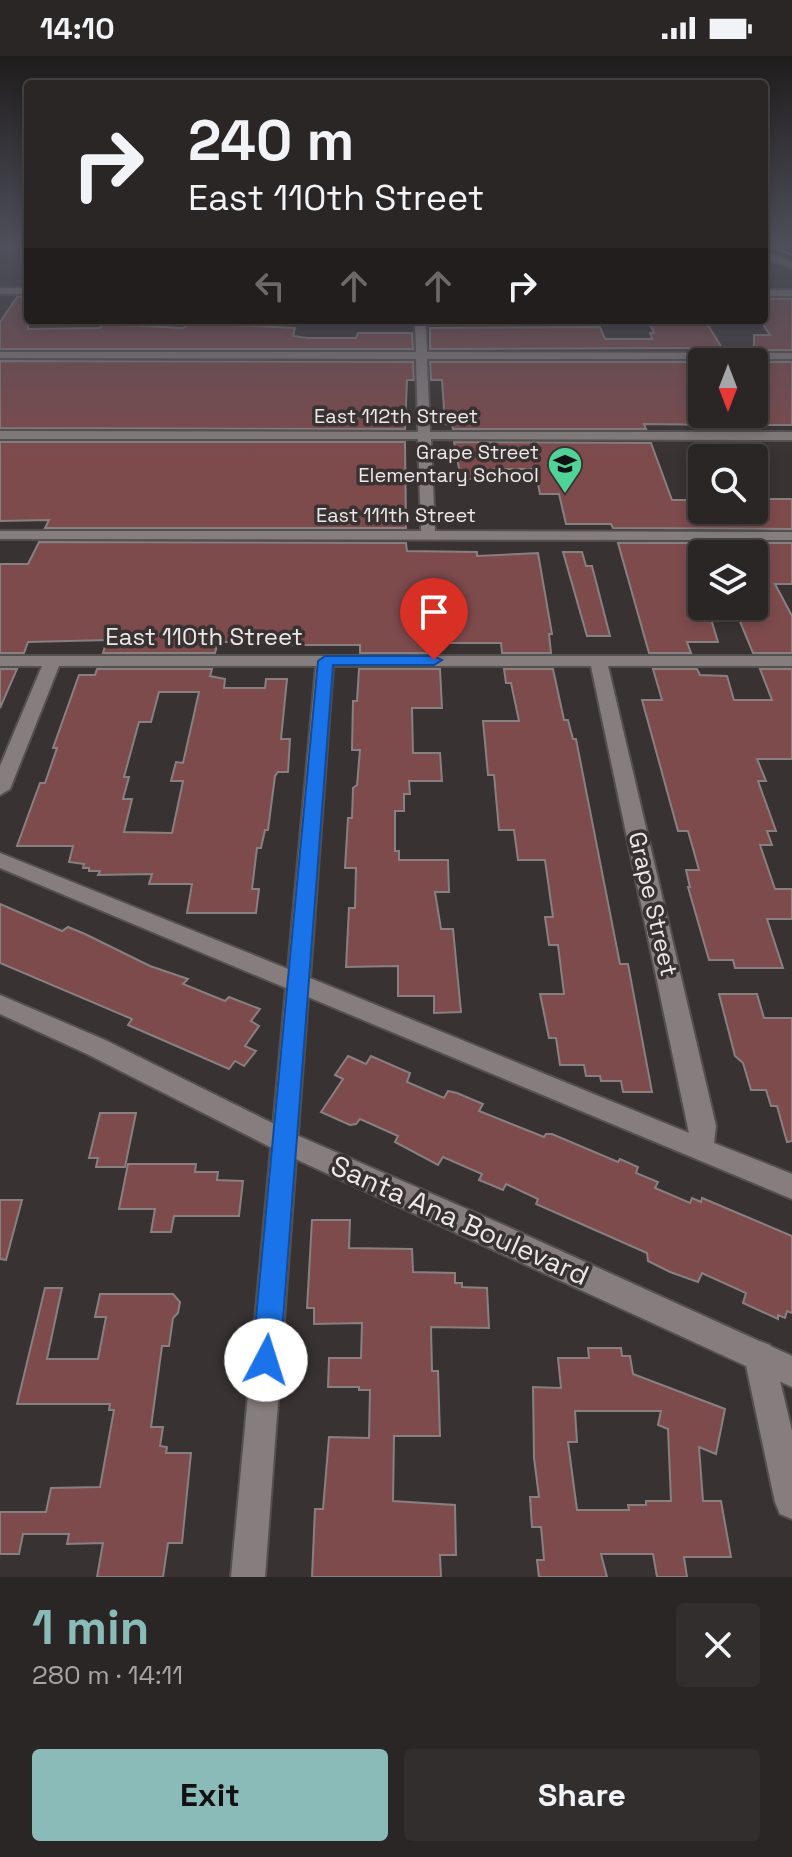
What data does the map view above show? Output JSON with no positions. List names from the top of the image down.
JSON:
{
  "streets": {
    "street": [
      "East 112th Street",
      "East 111th Street",
      "East 110th Street",
      "Grape Street",
      "Santa Ana Boulevard"
    ]
  },
  "crossings": [
    ["East 110th Street", "Grape Street"]
  ],
  "places": {
    "school or university": ["Grape Street Elementary School"]
  },
  "north": "bottom",
  "page": {
    "status": "14:10",
    "turn": ["240 m", "East 110th Street"],
    "heading": ["1 min", "280 m · 14:11"],
    "buttons": ["Exit", "Share"]
  }
}
